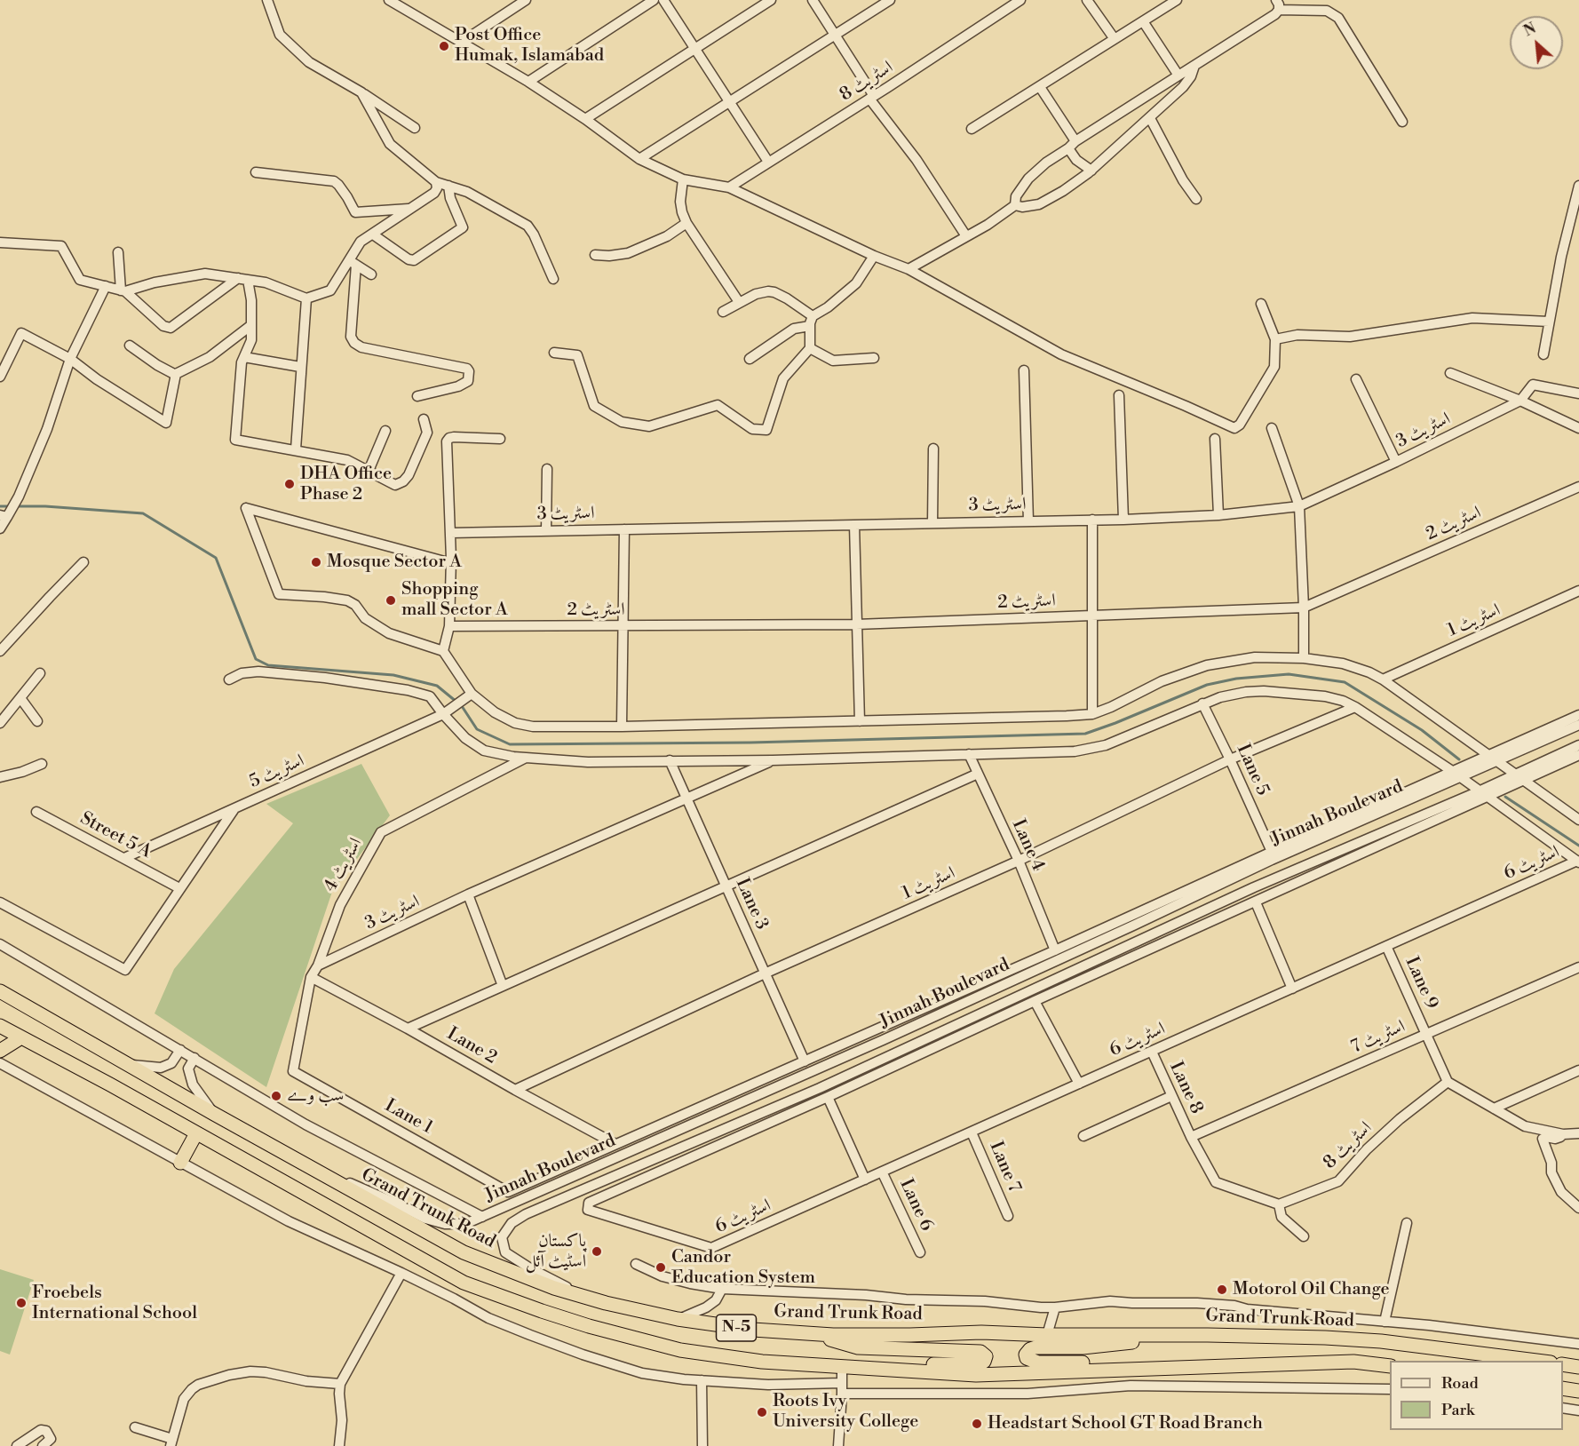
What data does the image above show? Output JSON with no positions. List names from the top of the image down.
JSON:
{
  "streets": {
    "highway": ["Grand Trunk Road", "N-5"],
    "street": [
      "اسٹریٹ 8",
      "اسٹریٹ 3",
      "اسٹریٹ 2",
      "اسٹریٹ 1",
      "Lane 5",
      "اسٹریٹ 5",
      "Jinnah Boulevard",
      "Street 5 A",
      "Lane 4",
      "اسٹریٹ 6",
      "اسٹریٹ 4",
      "Lane 3",
      "Lane 9",
      "اسٹریٹ 7",
      "Lane 2",
      "Lane 8",
      "Lane 1",
      "Lane 7",
      "Lane 6"
    ]
  },
  "crossings": [
    ["اسٹریٹ 3", "اسٹریٹ 4"],
    ["اسٹریٹ 3", "Lane 3"],
    ["اسٹریٹ 1", "Lane 5"],
    ["اسٹریٹ 1", "Lane 4"],
    ["اسٹریٹ 1", "Lane 3"],
    ["اسٹریٹ 1", "Lane 2"],
    ["اسٹریٹ 5", "Street 5 A"],
    ["Jinnah Boulevard", "Grand Trunk Road"],
    ["اسٹریٹ 6", "Lane 9"],
    ["اسٹریٹ 6", "Lane 8"],
    ["اسٹریٹ 6", "Lane 7"],
    ["اسٹریٹ 6", "Lane 6"],
    ["اسٹریٹ 4", "Lane 2"],
    ["اسٹریٹ 4", "Lane 1"],
    ["Lane 9", "اسٹریٹ 7"],
    ["اسٹریٹ 7", "Lane 8"],
    ["Lane 2", "Lane 1"]
  ],
  "places": [
    "Post Office Humak, Islamabad",
    "DHA Office Phase 2",
    "Mosque Sector A",
    "Shopping mall Sector A",
    "سب وے",
    "پاکستان اسٹیٹ آئل",
    "Candor Education System",
    "Motorol Oil Change",
    "Froebels International School",
    "Roots Ivy University College",
    "Headstart School GT Road Branch"
  ],
  "legend": ["Road", "Park"],
  "north": "top left"
}
